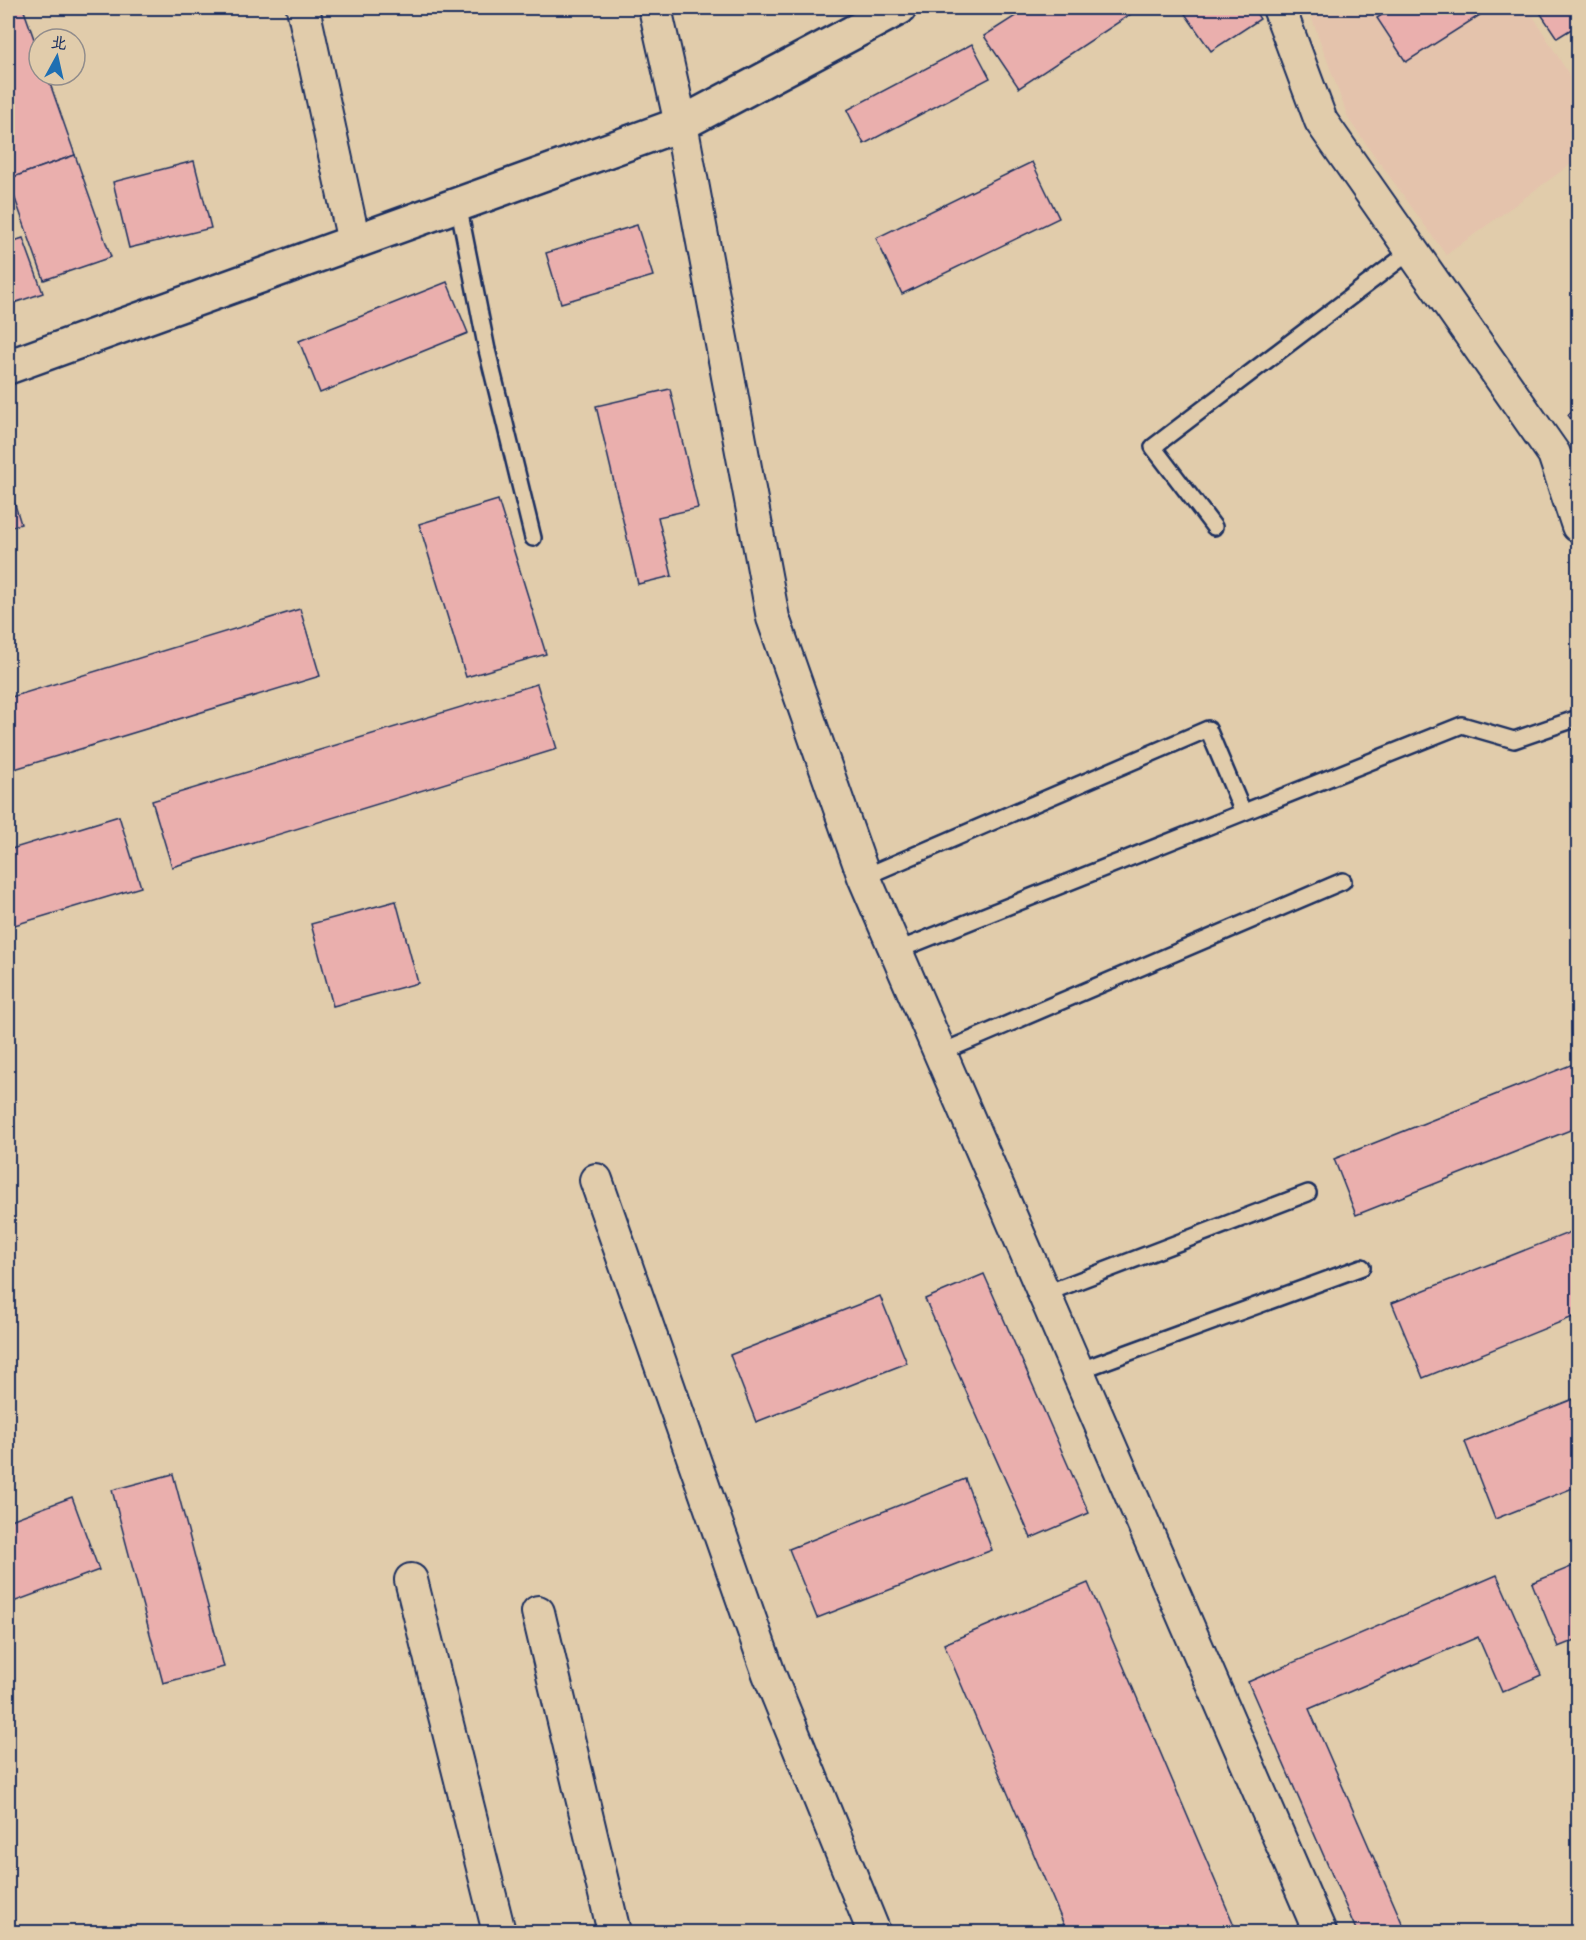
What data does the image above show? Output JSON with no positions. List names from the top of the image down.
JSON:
{
  "north": "top"
}
